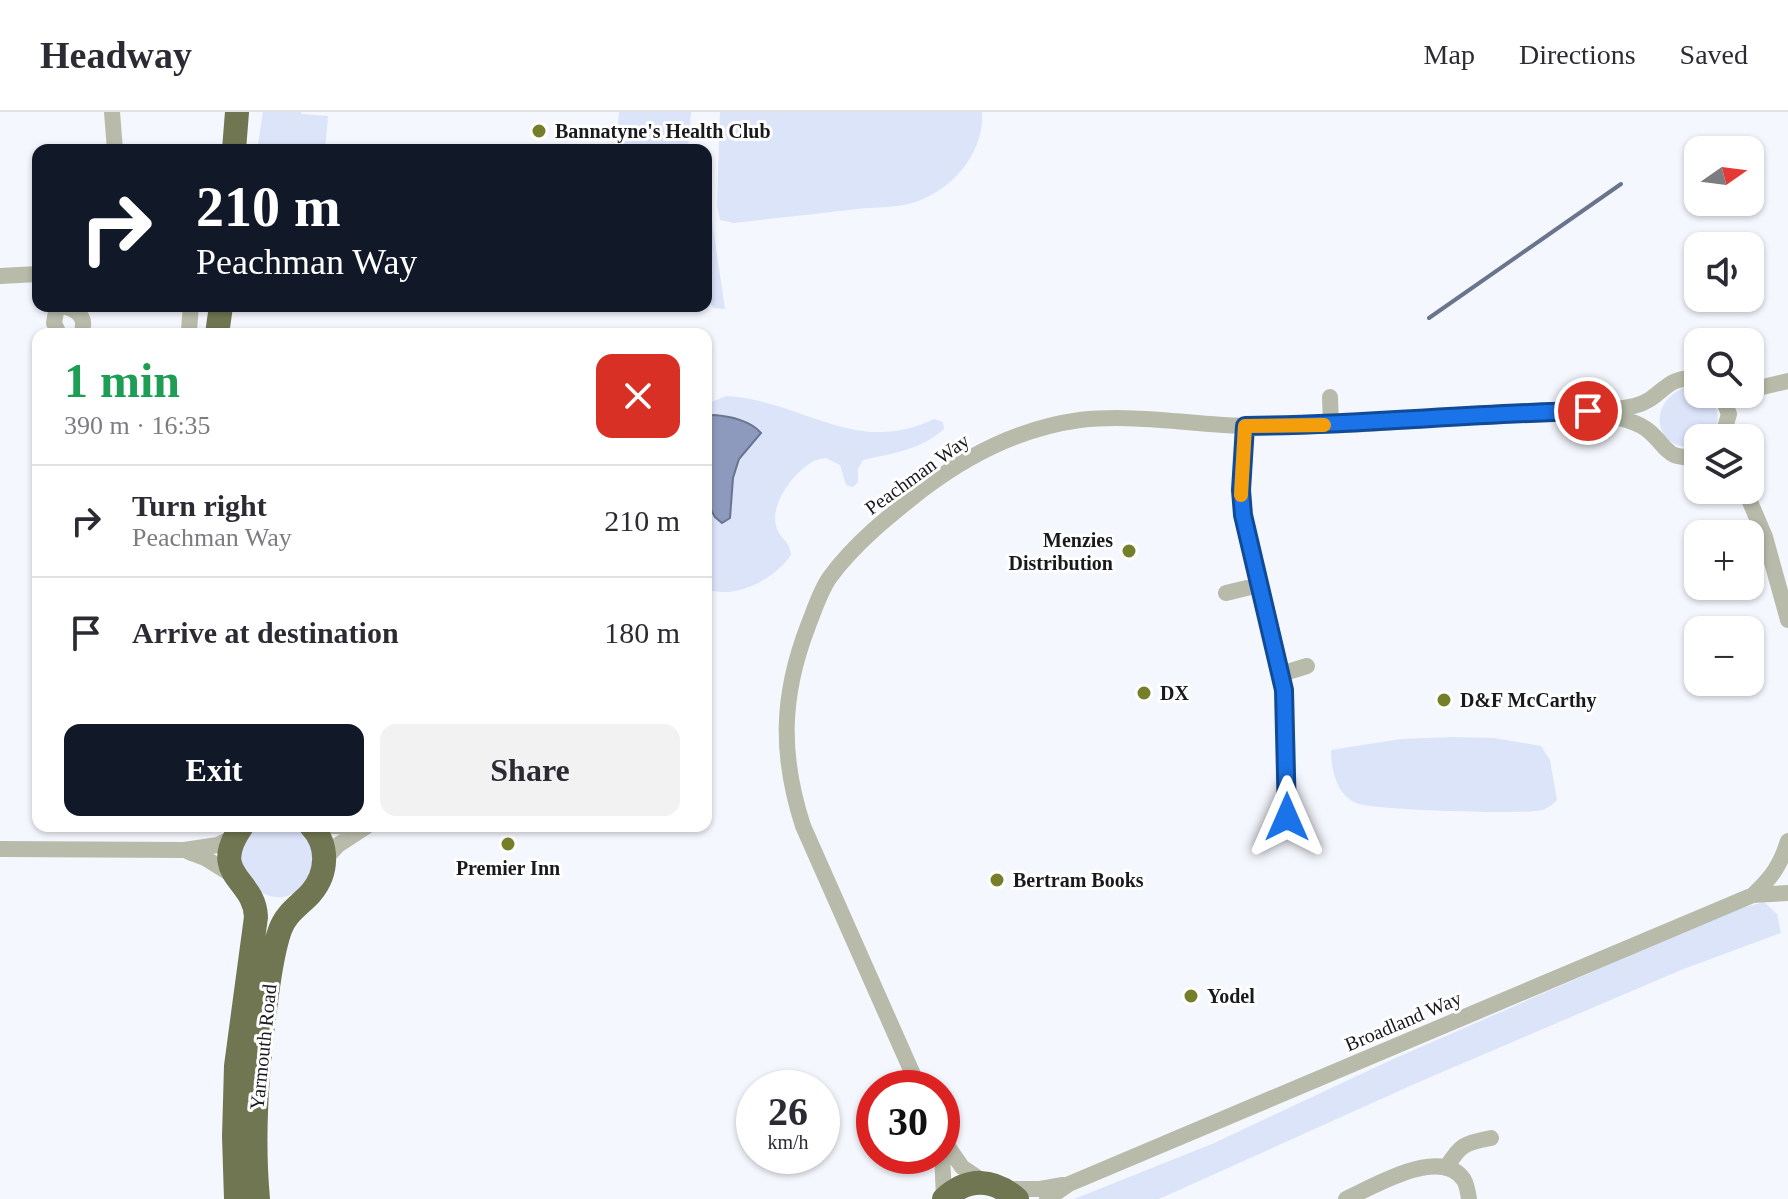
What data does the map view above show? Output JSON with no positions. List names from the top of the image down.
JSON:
{
  "streets": {
    "highway": ["Yarmouth Road"],
    "street": ["Peachman Way", "Broadland Way"]
  },
  "places": [
    "Bannatyne's Health Club",
    "Menzies Distribution",
    "DX",
    "D&F McCarthy",
    "Premier Inn",
    "Bertram Books",
    "Yodel"
  ],
  "north": "right",
  "page": {
    "header": "Headway",
    "nav": ["Map", "Directions", "Saved"],
    "map_buttons": ["+", "−"],
    "turn": ["210 m", "Peachman Way"],
    "heading": ["1 min", "390 m · 16:35"],
    "list": [
      {
        "name": "Turn right",
        "note": "Peachman Way",
        "value": "210 m"
      },
      {
        "name": "Arrive at destination",
        "value": "180 m"
      }
    ],
    "buttons": ["Exit", "Share"],
    "speed": "26 km/h",
    "limit": "30"
  }
}
